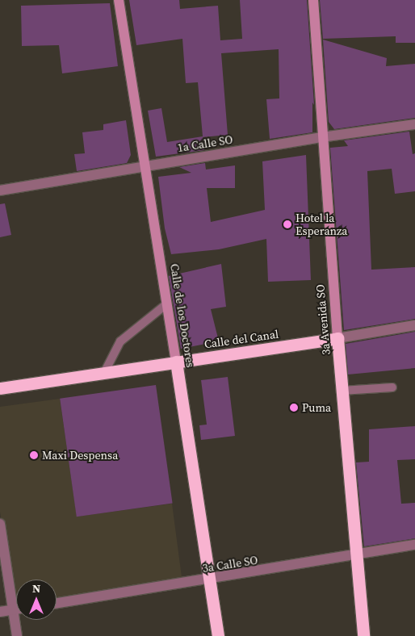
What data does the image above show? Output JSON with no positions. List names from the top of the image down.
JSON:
{
  "streets": {
    "highway": ["Calle de los Doctores", "3a Avenida SO", "Calle del Canal"],
    "street": ["1a Calle SO", "3a Calle SO"]
  },
  "crossings": [
    ["1a Calle SO", "Calle de los Doctores"],
    ["1a Calle SO", "3a Avenida SO"],
    ["Calle de los Doctores", "Calle del Canal"],
    ["Calle de los Doctores", "3a Calle SO"],
    ["3a Avenida SO", "Calle del Canal"],
    ["3a Avenida SO", "3a Calle SO"]
  ],
  "places": ["Hotel la Esperanza", "Puma", "Maxi Despensa"],
  "north": "top"
}
